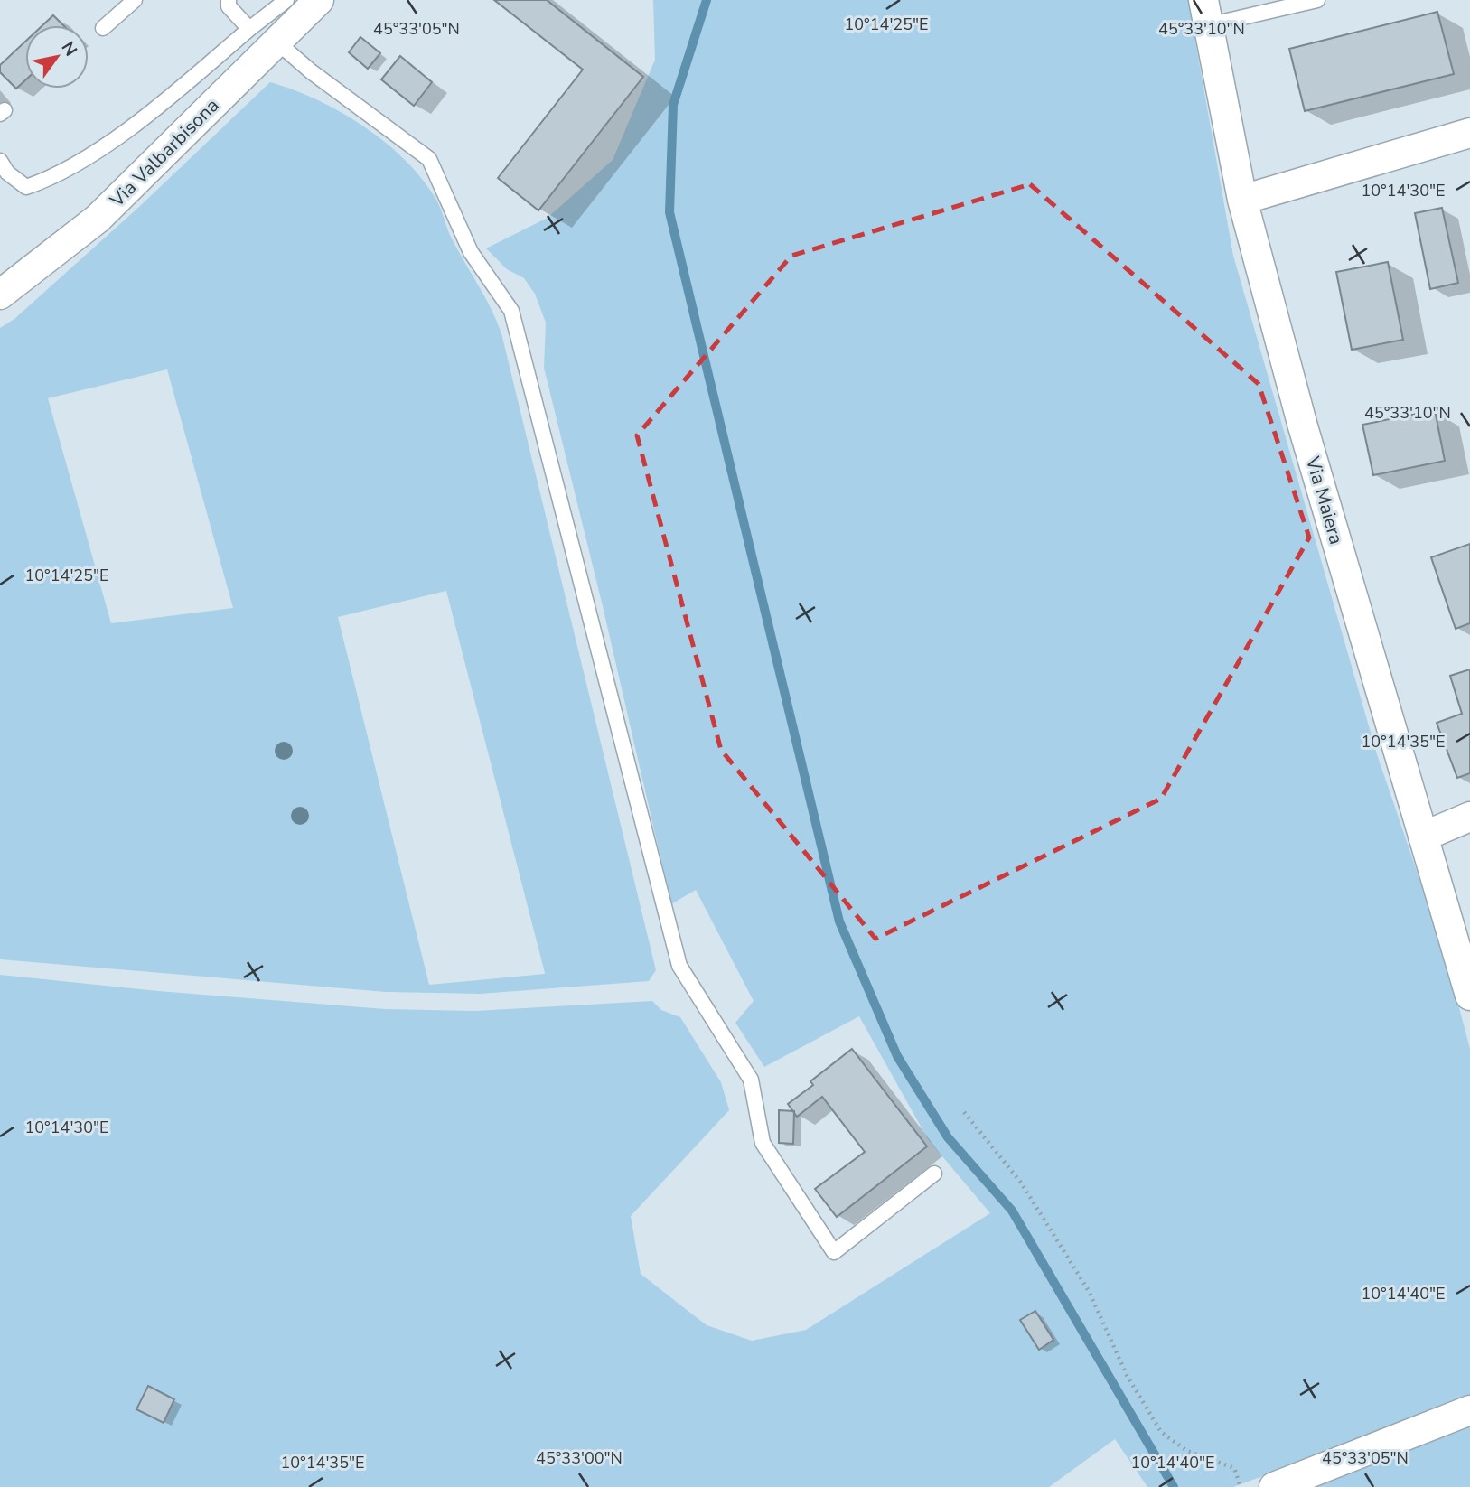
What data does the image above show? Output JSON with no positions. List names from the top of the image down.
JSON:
{
  "streets": {
    "street": ["Via Valbarbisona", "Via Maiera"]
  },
  "north": "top right",
  "coordinates": [
    "10°14'25\"E",
    "45°33'05\"N",
    "45°33'10\"N",
    "10°14'30\"E",
    "10°14'35\"E",
    "10°14'40\"E",
    "45°33'00\"N"
  ]
}
